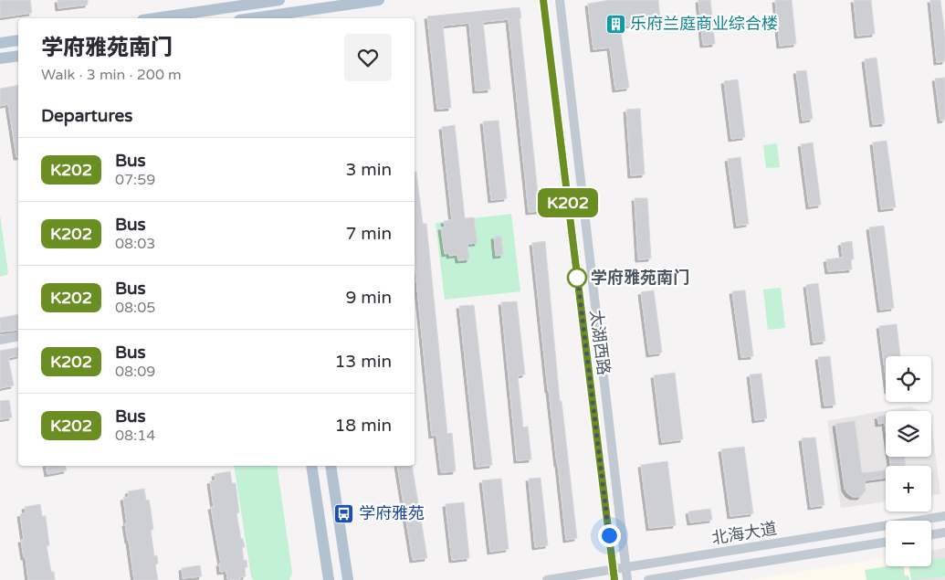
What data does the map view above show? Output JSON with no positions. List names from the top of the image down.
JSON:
{
  "streets": {
    "street": ["太湖西路", "北海大道"]
  },
  "crossings": [
    ["太湖西路", "北海大道"]
  ],
  "places": {
    "building": ["乐府兰庭商业综合楼"],
    "other": ["学府雅苑南门"],
    "bus stop": ["学府雅苑"]
  },
  "lines": ["bus line K202"],
  "page": {
    "on_map": "K202",
    "heading": [
      ["学府雅苑南门", "Walk · 3 min · 200 m"],
      "Departures"
    ],
    "list": [
      {
        "mark": "K202",
        "name": "Bus",
        "note": "07:59",
        "value": "3 min"
      },
      {
        "mark": "K202",
        "name": "Bus",
        "note": "08:03",
        "value": "7 min"
      },
      {
        "mark": "K202",
        "name": "Bus",
        "note": "08:05",
        "value": "9 min"
      },
      {
        "mark": "K202",
        "name": "Bus",
        "note": "08:09",
        "value": "13 min"
      },
      {
        "mark": "K202",
        "name": "Bus",
        "note": "08:14",
        "value": "18 min"
      }
    ],
    "map_buttons": ["+", "−"]
  }
}
